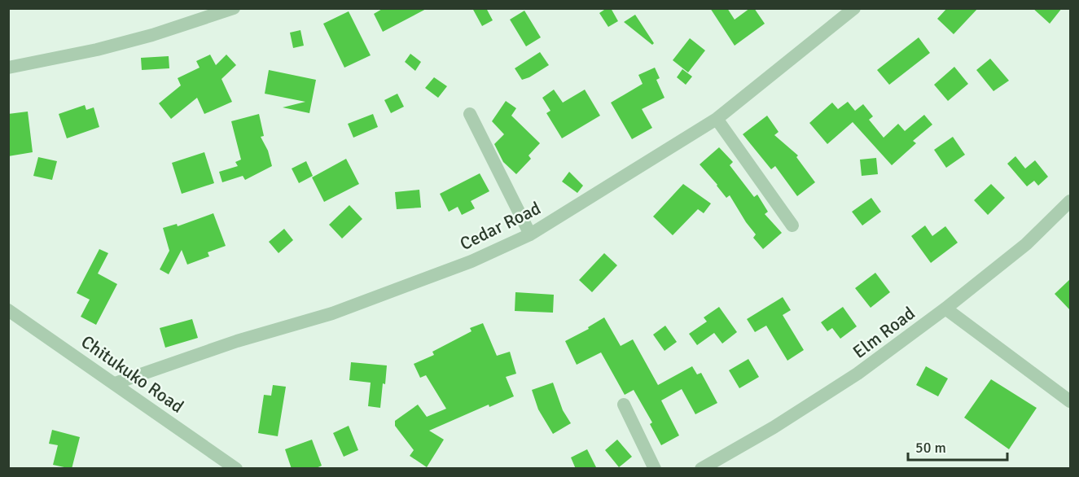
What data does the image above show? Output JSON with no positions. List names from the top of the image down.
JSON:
{
  "streets": {
    "street": ["Cedar Road", "Elm Road", "Chitukuko Road"]
  },
  "crossings": [
    ["Cedar Road", "Chitukuko Road"]
  ],
  "scale_bar": "50 m"
}
